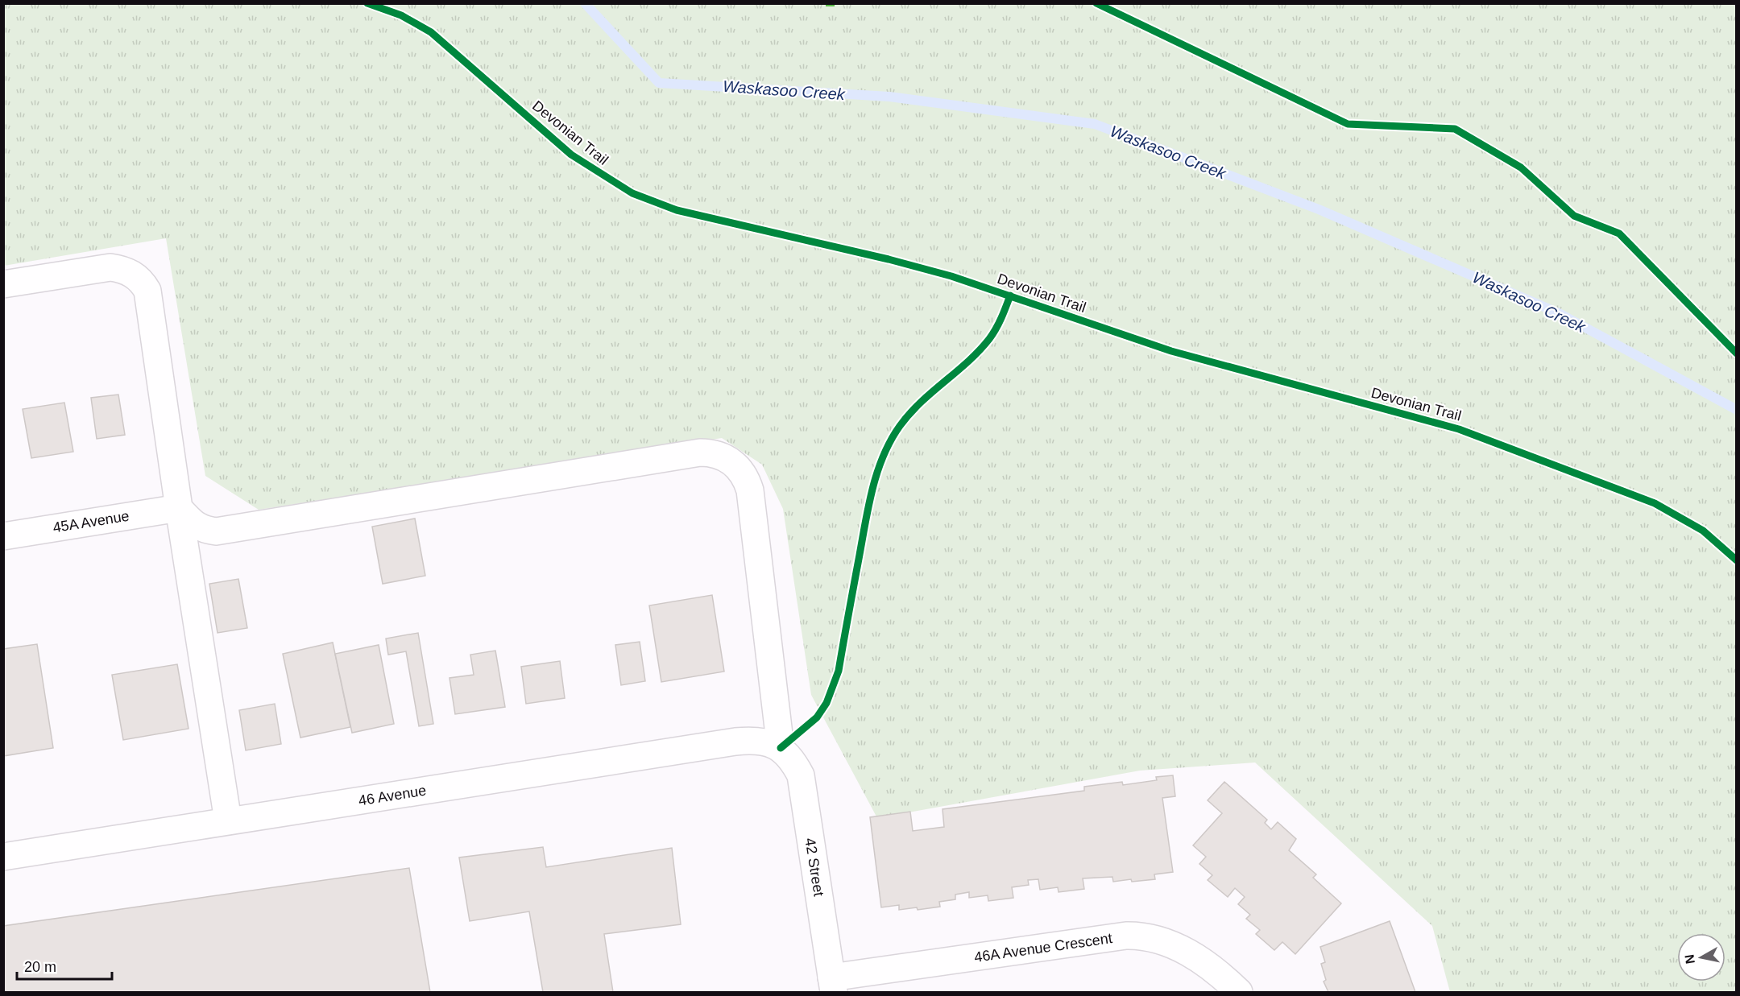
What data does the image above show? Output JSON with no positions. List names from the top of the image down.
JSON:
{
  "streets": {
    "street": [
      "45A Avenue",
      "46 Avenue",
      "42 Street",
      "46A Avenue Crescent"
    ],
    "cycle path": ["Devonian Trail"]
  },
  "crossings": [
    ["46 Avenue", "42 Street"],
    ["42 Street", "46A Avenue Crescent"]
  ],
  "water": ["Waskasoo Creek"],
  "scale_bar": "20 m",
  "north": "left"
}
